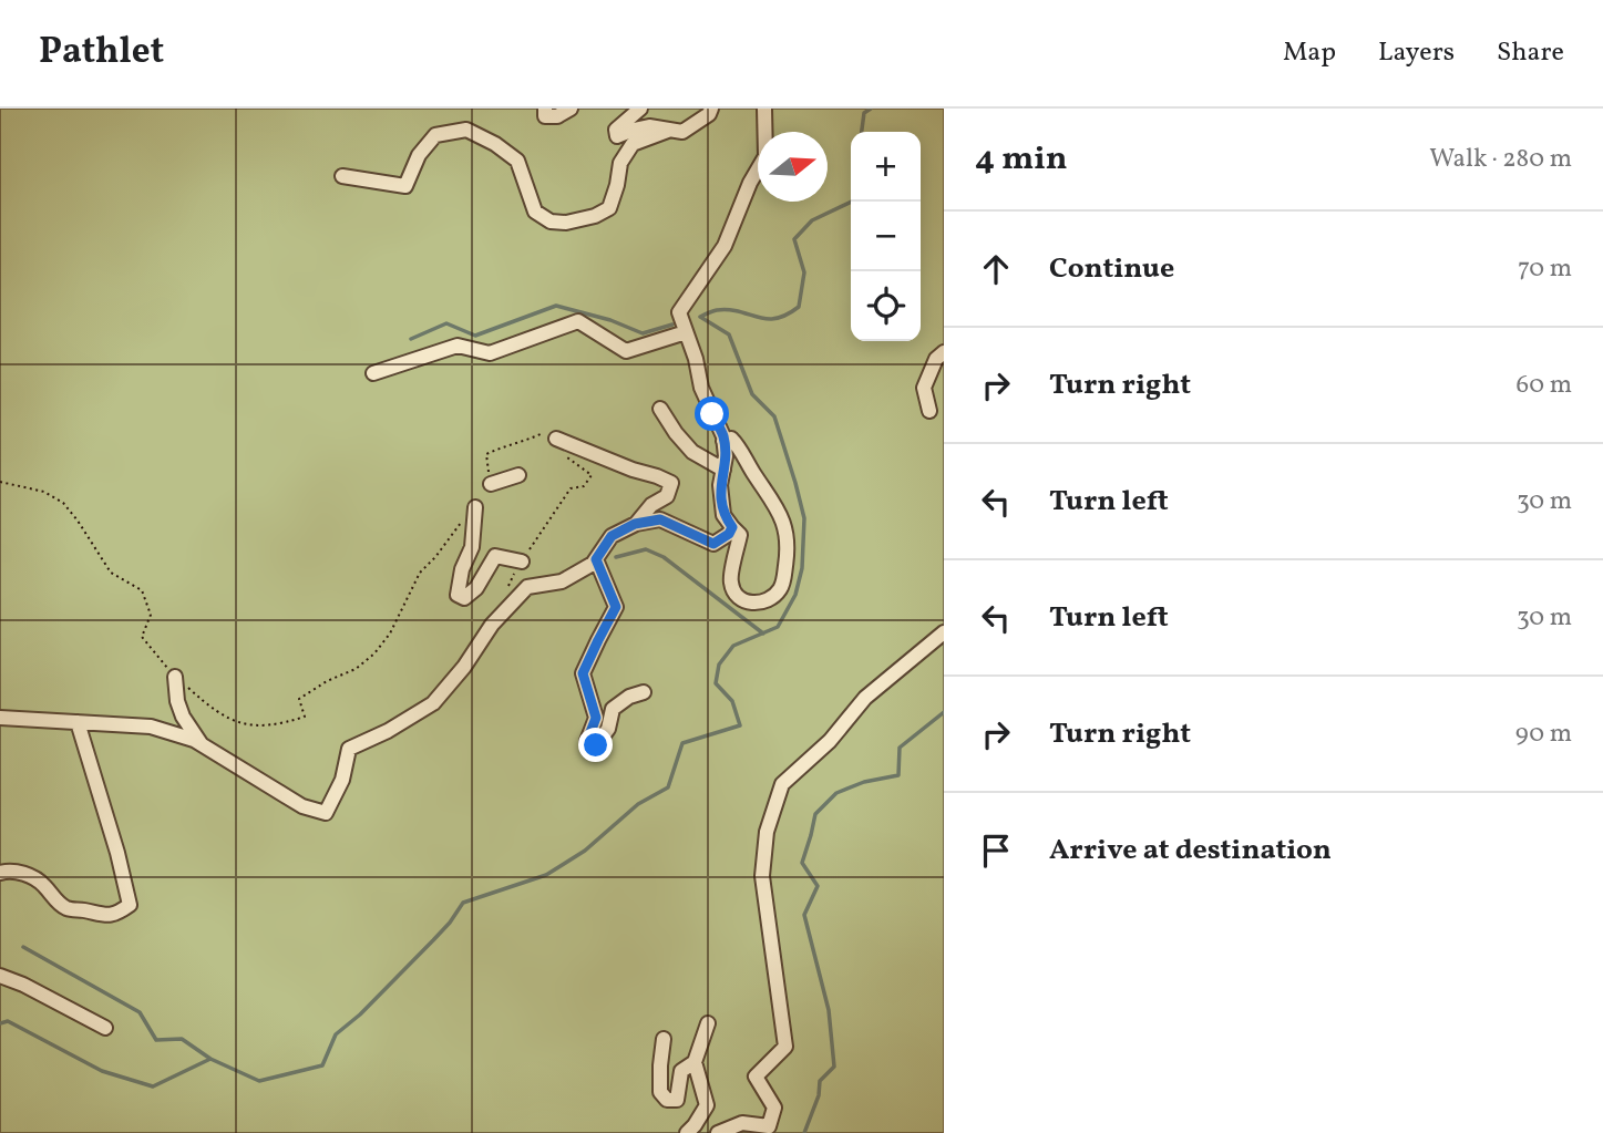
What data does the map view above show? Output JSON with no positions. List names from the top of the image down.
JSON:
{
  "north": "right",
  "page": {
    "header": "Pathlet",
    "nav": ["Map", "Layers", "Share"],
    "heading": ["4 min", "Walk · 280 m"],
    "map_buttons": ["+", "−"],
    "list": [
      ["Continue", "70 m"],
      ["Turn right", "60 m"],
      ["Turn left", "30 m"],
      ["Turn left", "30 m"],
      ["Turn right", "90 m"],
      "Arrive at destination"
    ]
  }
}
